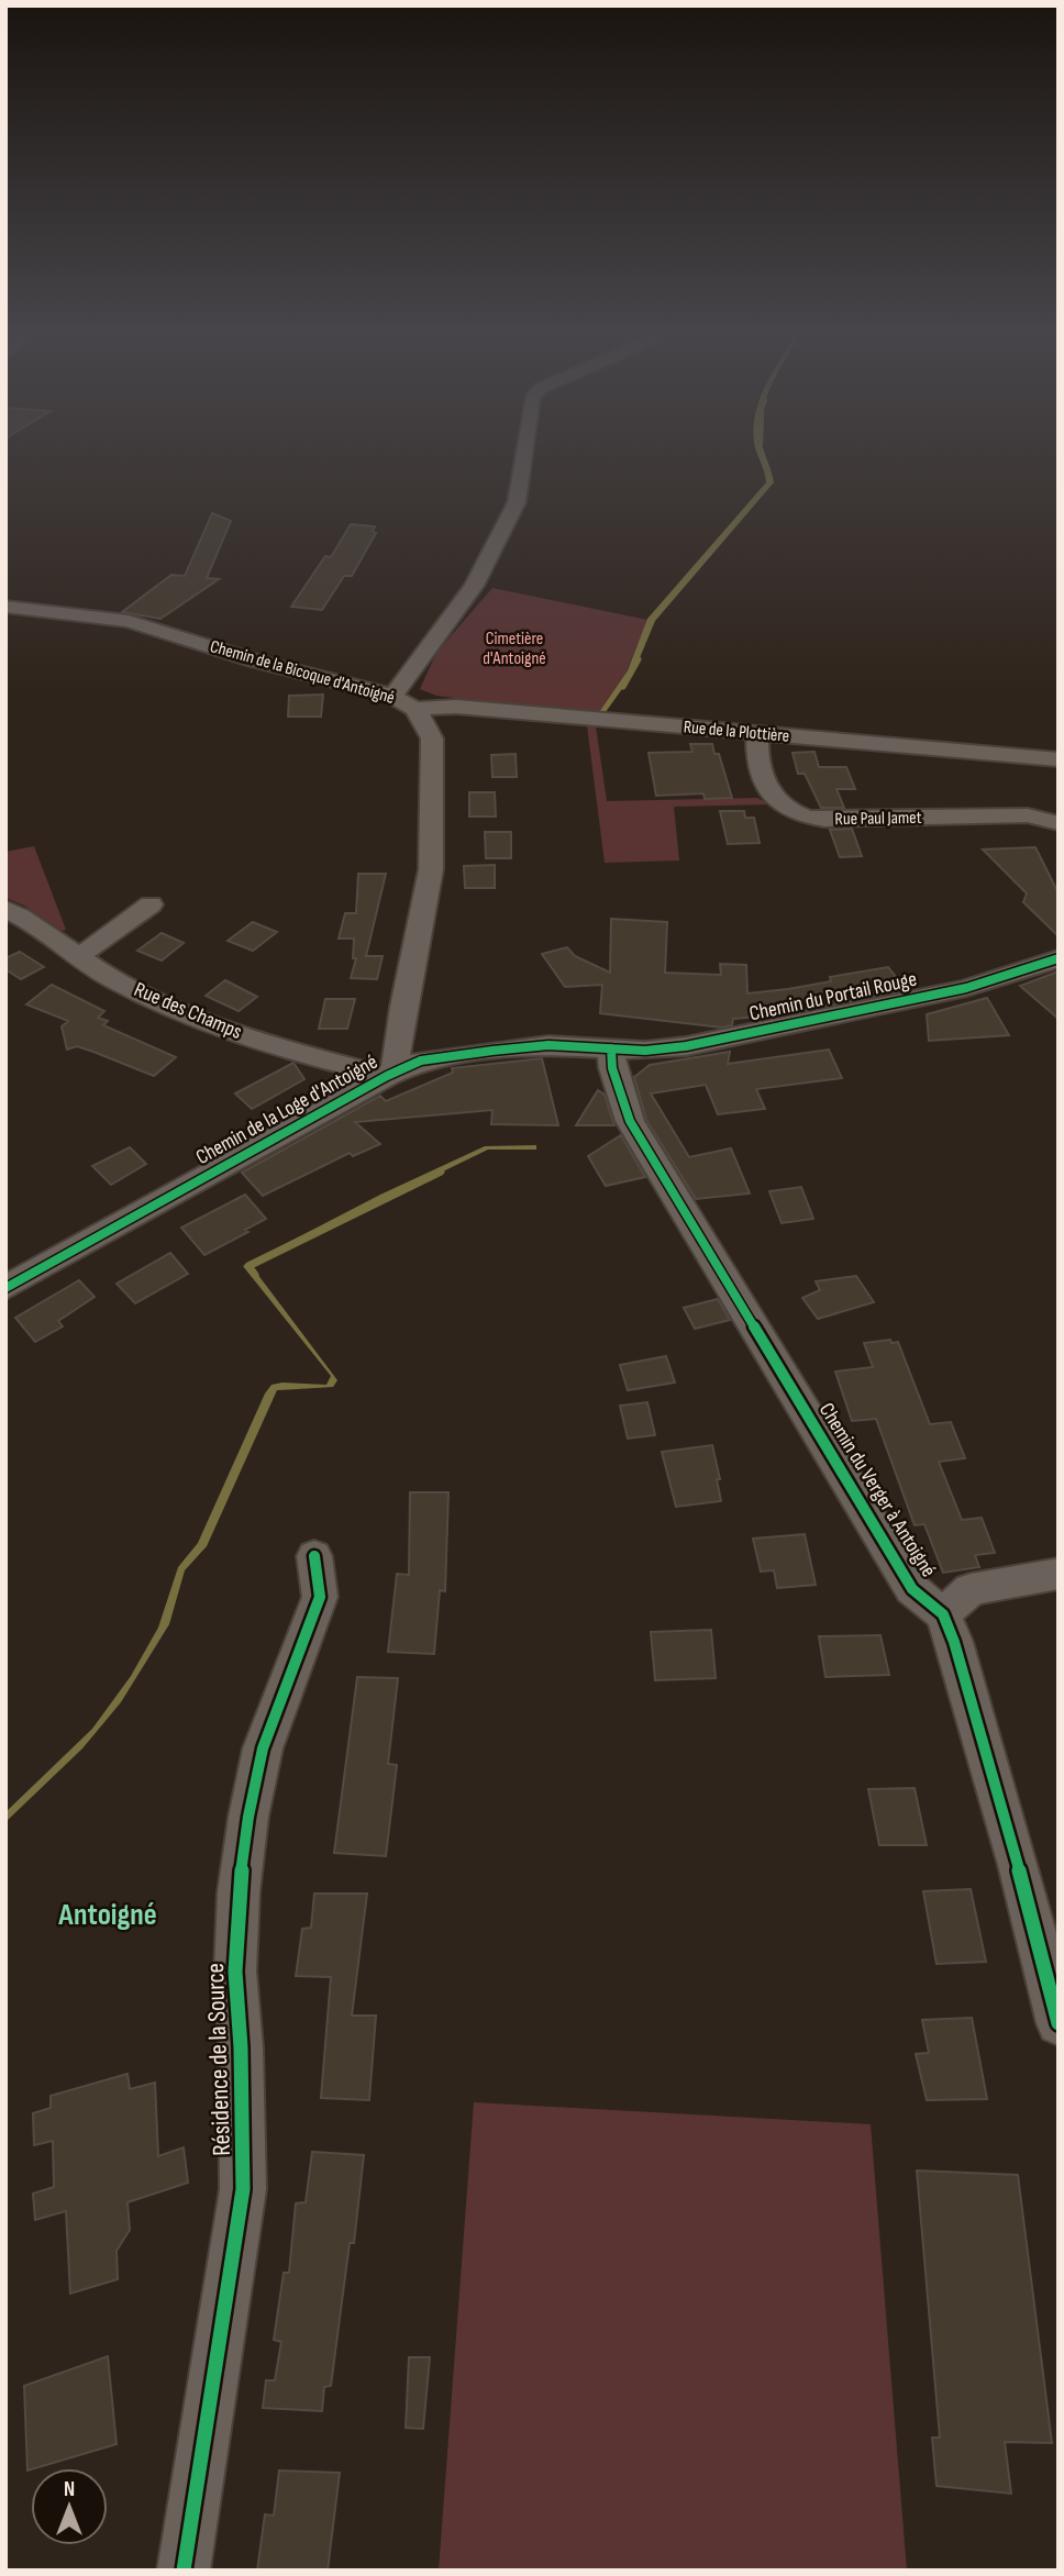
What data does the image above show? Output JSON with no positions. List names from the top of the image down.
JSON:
{
  "streets": {
    "street": [
      "Chemin de la Bicoque d'Antoigné",
      "Rue de la Plottière",
      "Rue Paul Jamet",
      "Chemin du Portail Rouge",
      "Rue des Champs",
      "Chemin de la Loge d'Antoigné",
      "Chemin du Verger à Antoigné",
      "Résidence de la Source"
    ]
  },
  "crossings": [
    ["Chemin de la Bicoque d'Antoigné", "Rue de la Plottière"],
    ["Chemin de la Bicoque d'Antoigné", "Rue des Champs"],
    ["Chemin de la Bicoque d'Antoigné", "Chemin de la Loge d'Antoigné"],
    ["Rue de la Plottière", "Rue Paul Jamet"],
    ["Chemin du Portail Rouge", "Chemin de la Loge d'Antoigné"],
    ["Chemin du Portail Rouge", "Chemin du Verger à Antoigné"],
    ["Rue des Champs", "Chemin de la Loge d'Antoigné"],
    ["Chemin de la Loge d'Antoigné", "Chemin du Verger à Antoigné"]
  ],
  "districts": ["Antoigné"],
  "parks": ["Cimetière d'Antoigné"],
  "north": "top"
}
